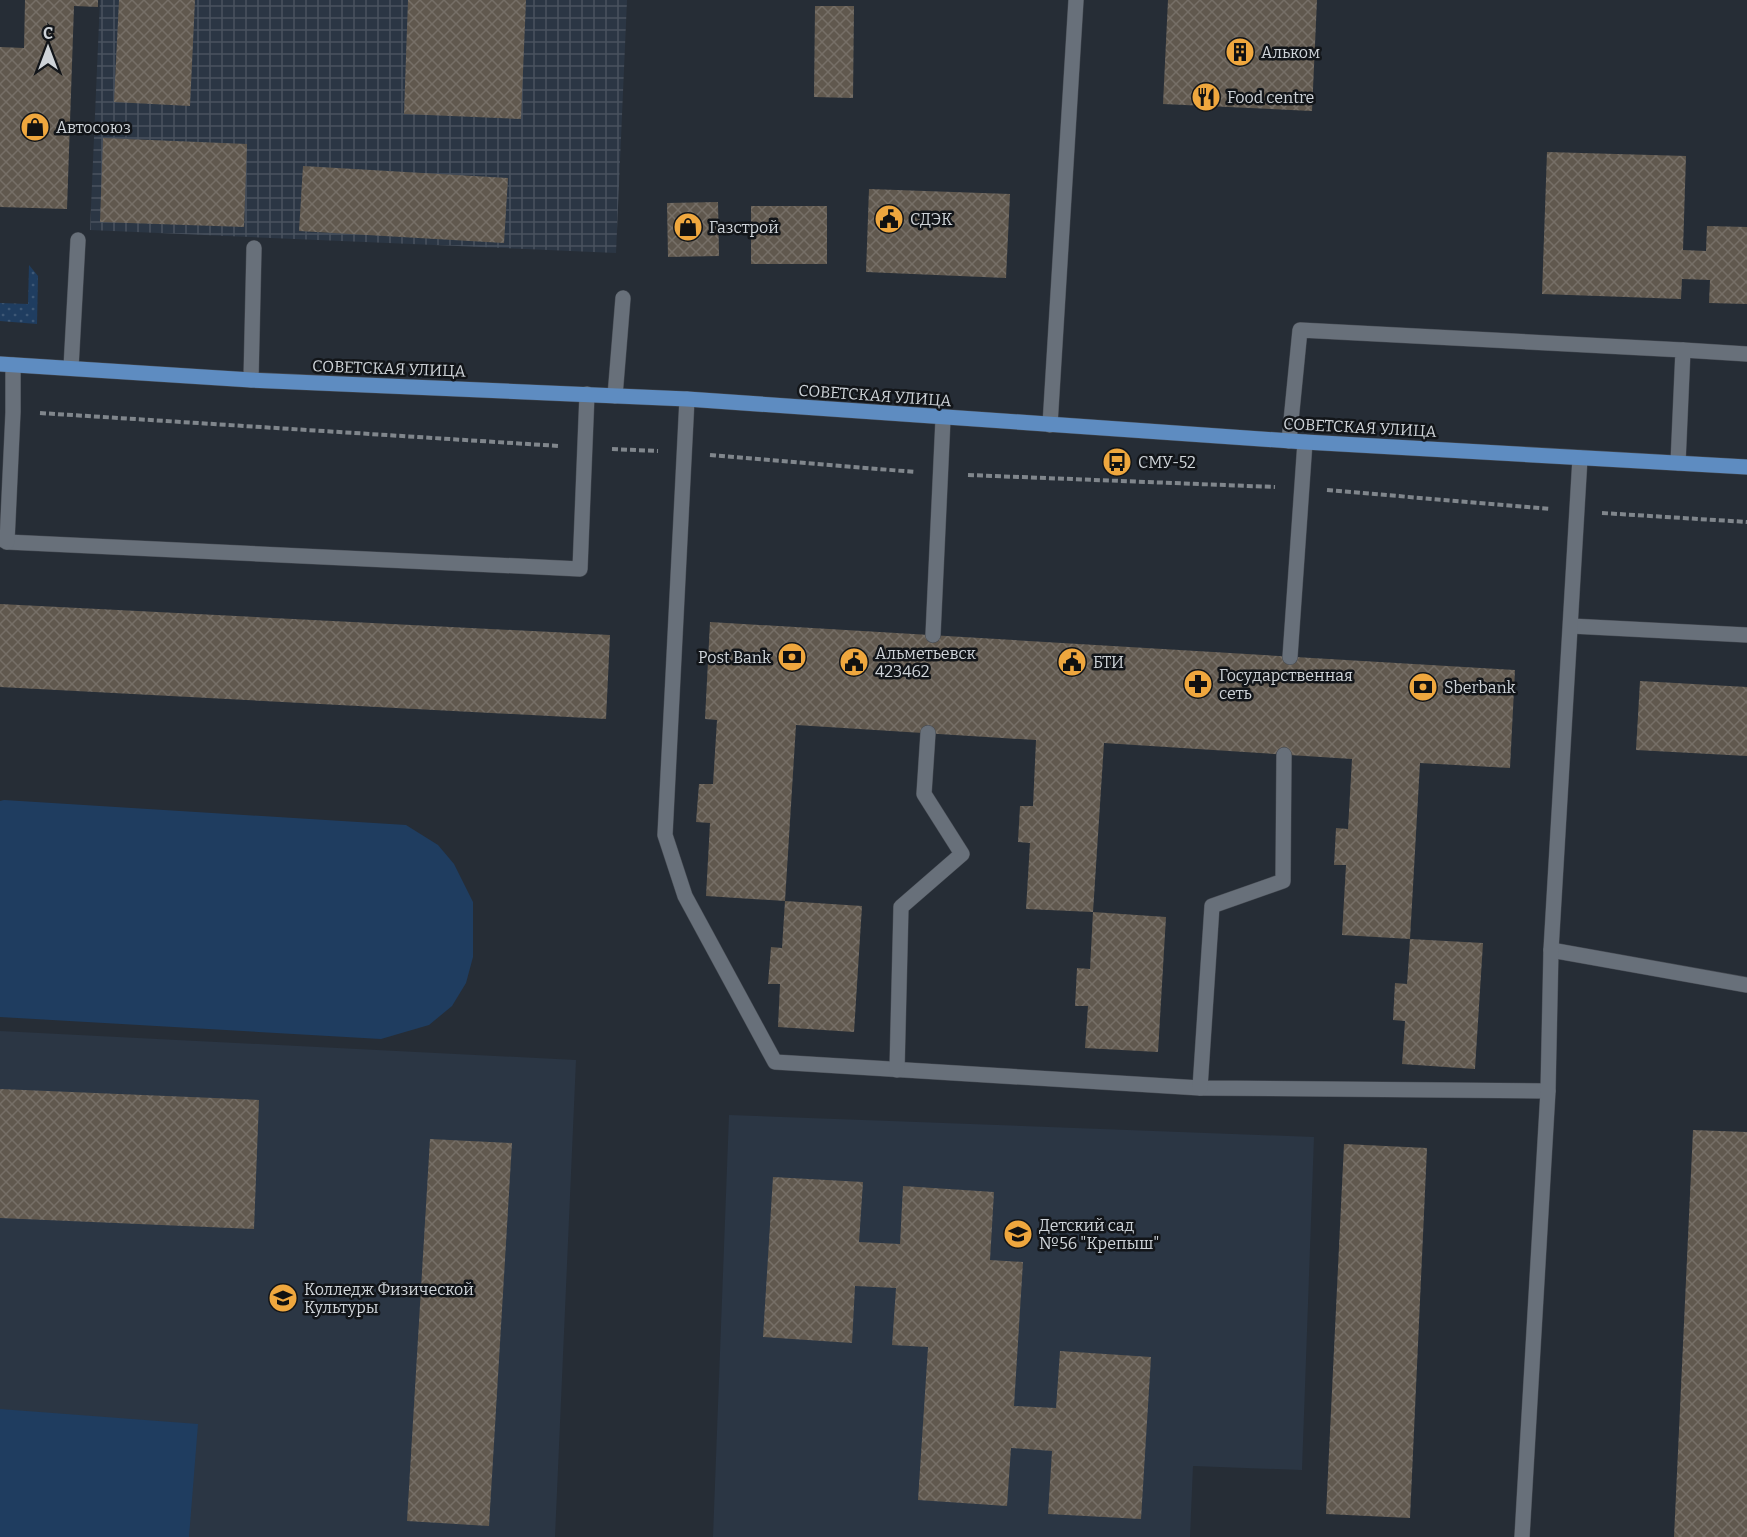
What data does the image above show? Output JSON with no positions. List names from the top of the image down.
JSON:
{
  "streets": {
    "main road": ["СОВЕТСКАЯ УЛИЦА"]
  },
  "places": {
    "building": ["Альком"],
    "restaurant": ["Food centre"],
    "shop": ["Автосоюз", "Газстрой"],
    "public building": ["СДЭК", "Альметьевск 423462", "БТИ"],
    "bus stop": ["СМУ-52"],
    "bank": ["Post Bank", "Sberbank"],
    "pharmacy": ["Государственная сеть"],
    "school or university": ["Детский сад №56 \"Крепыш\"", "Колледж Физической Культуры"]
  },
  "north": "top"
}
